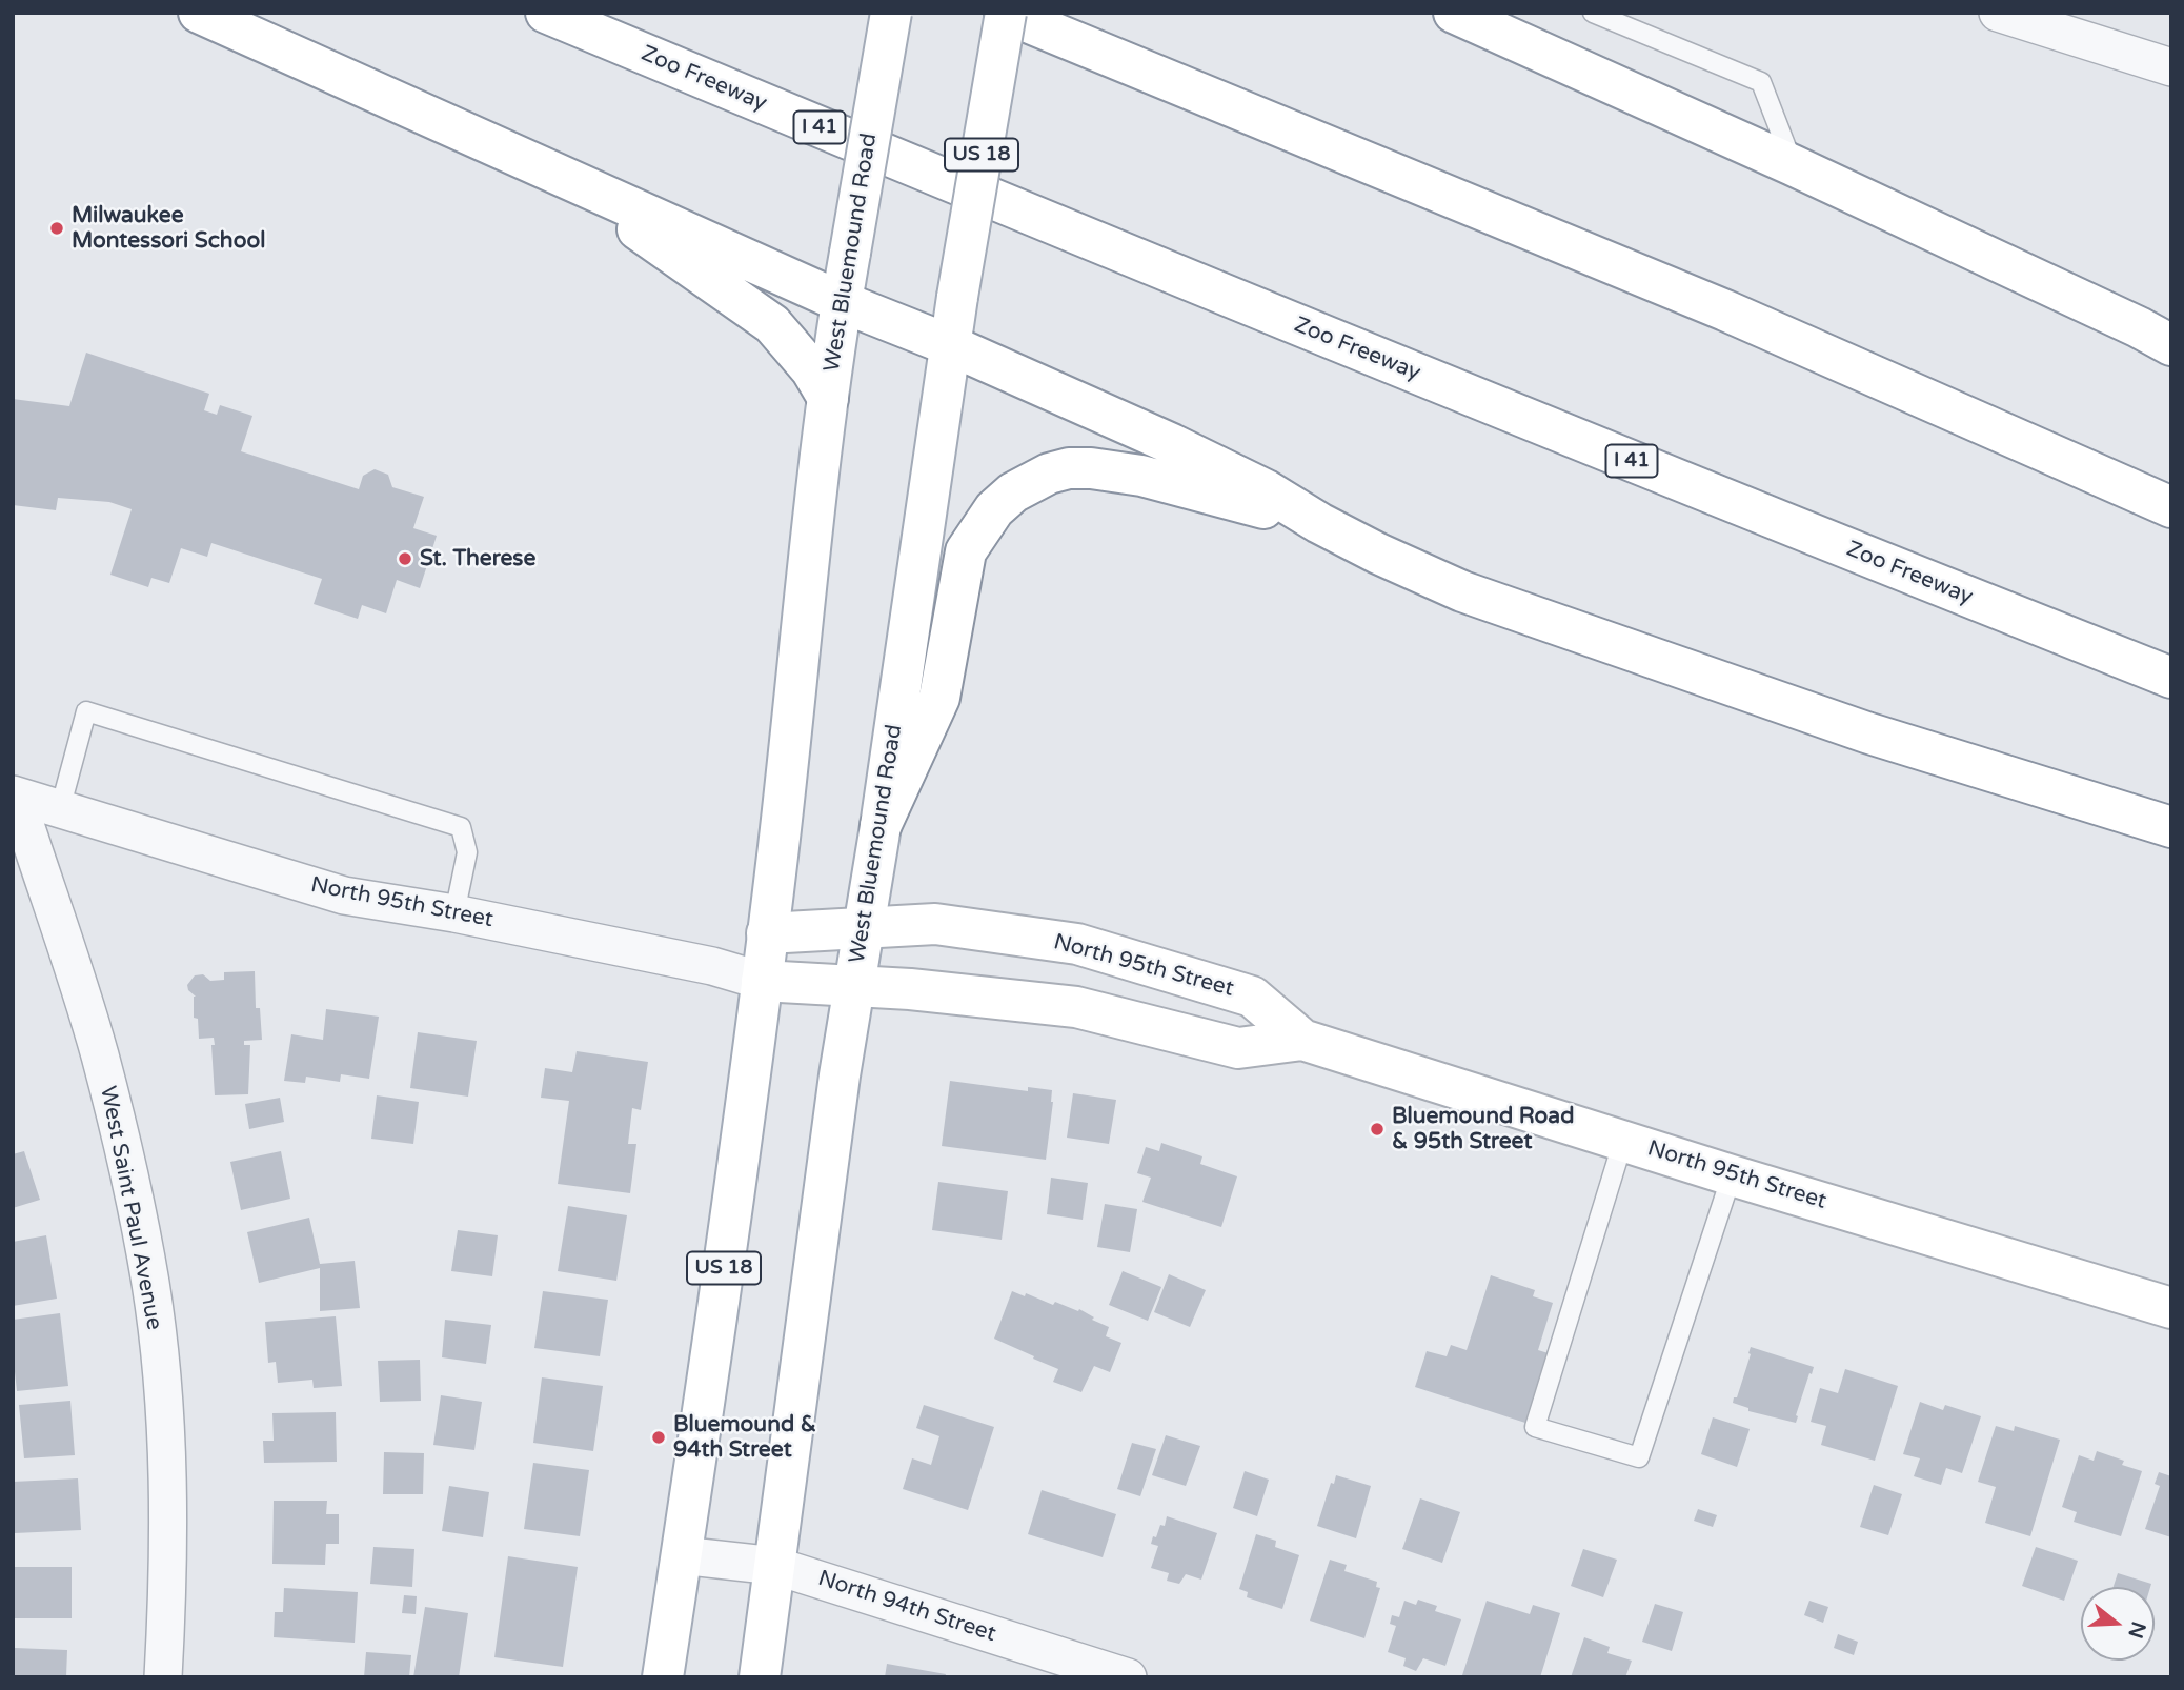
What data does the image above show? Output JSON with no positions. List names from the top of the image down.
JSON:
{
  "streets": {
    "main road": [
      "Zoo Freeway",
      "I 41",
      "US 18",
      "West Bluemound Road",
      "North 95th Street"
    ],
    "street": ["West Saint Paul Avenue", "North 94th Street"]
  },
  "crossings": [
    ["West Bluemound Road", "North 95th Street"],
    ["West Bluemound Road", "North 94th Street"],
    ["North 95th Street", "West Saint Paul Avenue"]
  ],
  "places": [
    "Milwaukee Montessori School",
    "St. Therese",
    "Bluemound Road & 95th Street",
    "Bluemound & 94th Street"
  ],
  "north": "right"
}
